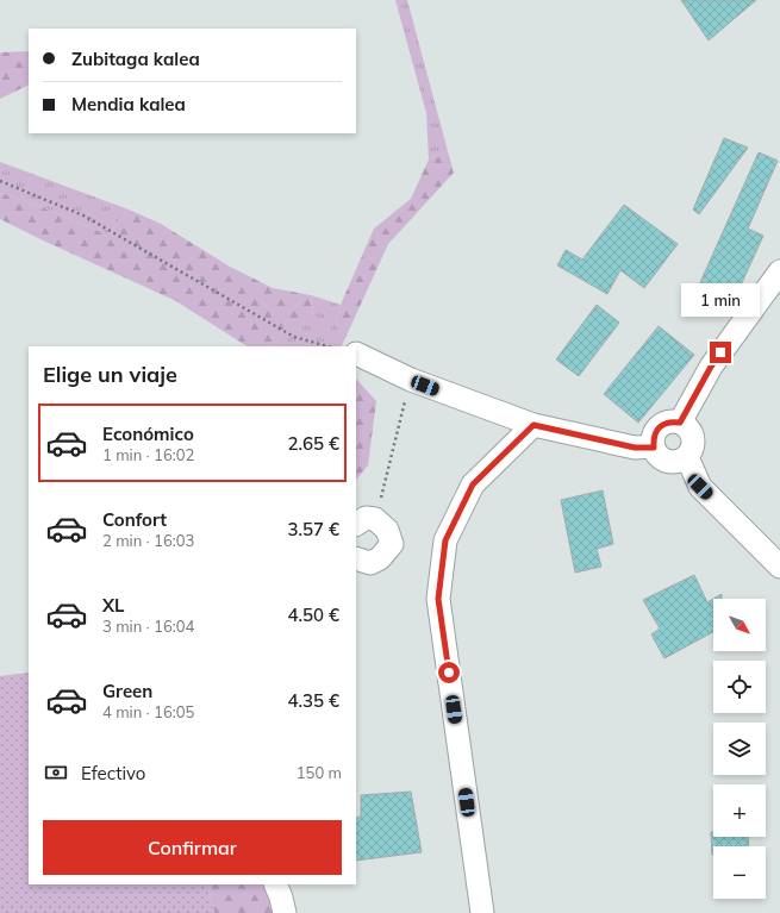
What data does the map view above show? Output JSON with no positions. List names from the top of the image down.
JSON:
{
  "north": "bottom right",
  "page": {
    "banner": ["Zubitaga kalea", "Mendia kalea"],
    "bubble": "1 min",
    "heading": "Elige un viaje",
    "list": [
      {
        "name": "Económico",
        "note": "1 min · 16:02",
        "value": "2.65 €"
      },
      {
        "name": "Confort",
        "note": "2 min · 16:03",
        "value": "3.57 €"
      },
      {
        "name": "XL",
        "note": "3 min · 16:04",
        "value": "4.50 €"
      },
      {
        "name": "Green",
        "note": "4 min · 16:05",
        "value": "4.35 €"
      }
    ],
    "map_buttons": ["+", "−"],
    "pay": ["Efectivo", "150 m"],
    "buttons": "Confirmar"
  }
}
